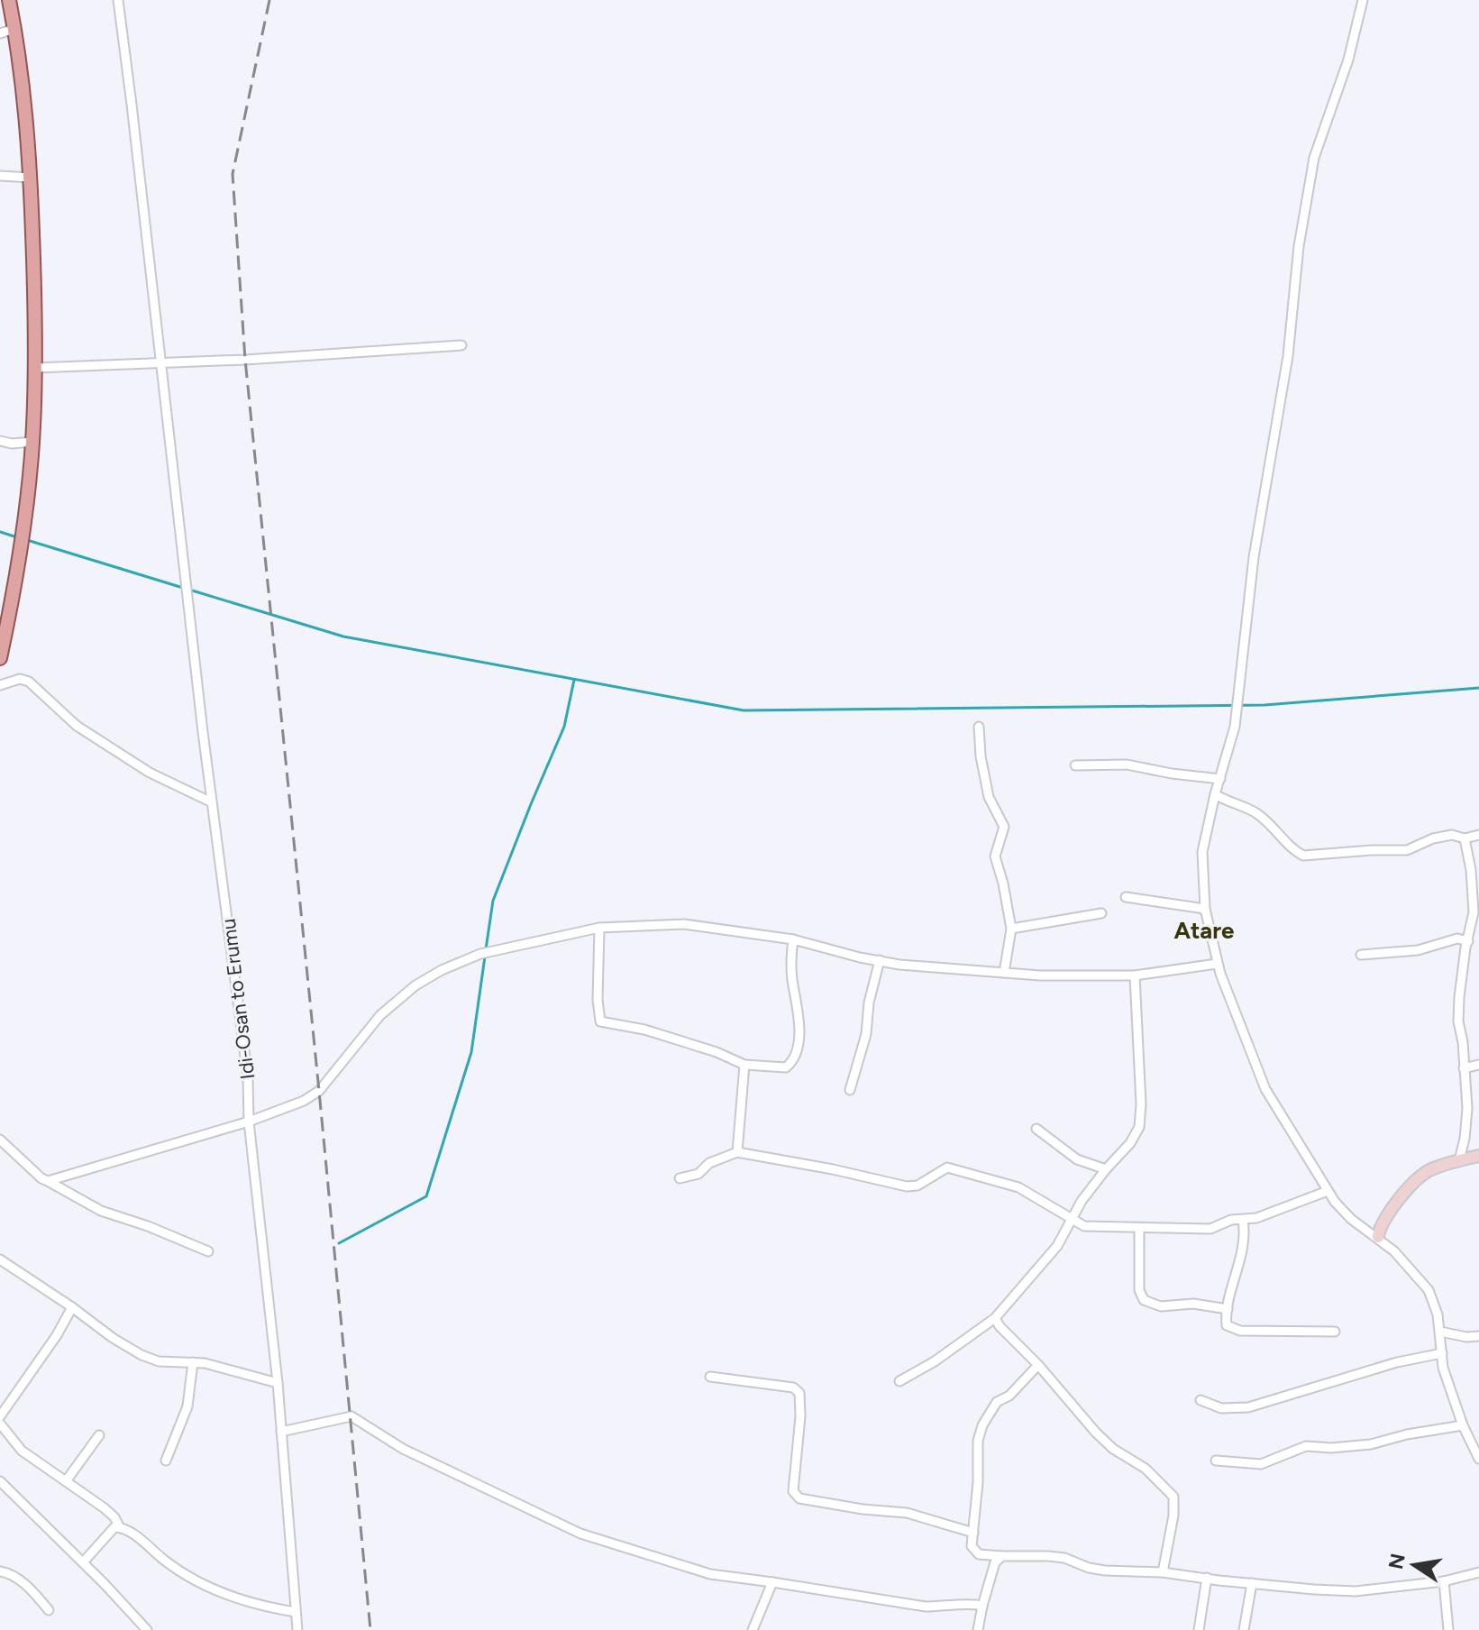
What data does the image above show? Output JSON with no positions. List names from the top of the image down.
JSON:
{
  "streets": {
    "street": ["Idi-Osan to Erumu"]
  },
  "districts": ["Atare"],
  "north": "left"
}
